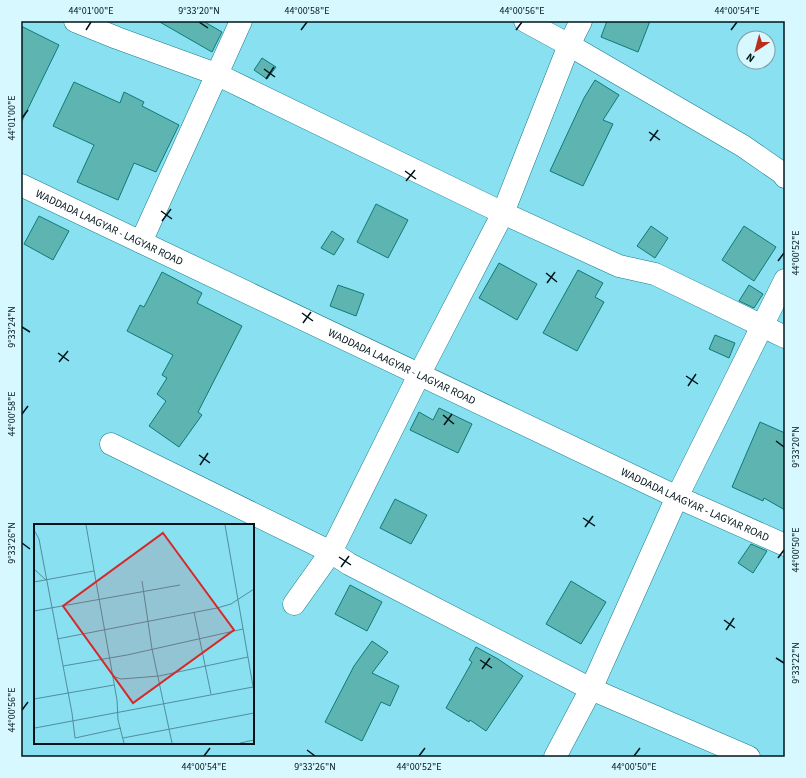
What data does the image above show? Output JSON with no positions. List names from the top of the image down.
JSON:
{
  "streets": {
    "street": ["WADDADA LAAGYAR - LAGYAR ROAD"]
  },
  "north": "bottom left",
  "coordinates": [
    "44°01'00\"E",
    "9°33'20\"N",
    "44°00'58\"E",
    "44°00'56\"E",
    "44°00'54\"E",
    "44°00'52\"E",
    "9°33'24\"N",
    "9°33'26\"N",
    "44°00'50\"E",
    "9°33'22\"N"
  ]
}
